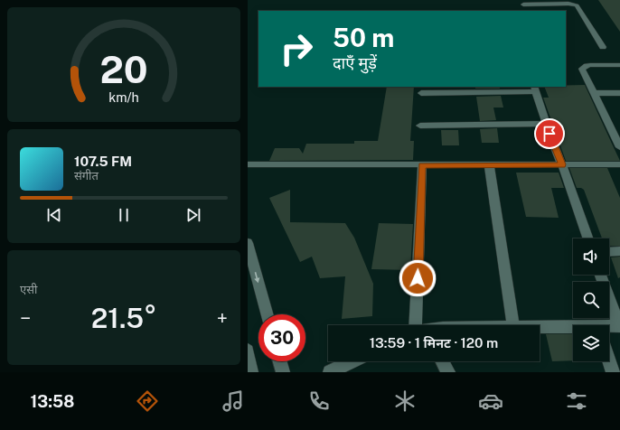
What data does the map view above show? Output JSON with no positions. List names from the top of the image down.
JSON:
{
  "page": {
    "turn": ["50 m", "दाएँ मुड़ें"],
    "song": ["107.5 FM", "संगीत"],
    "tile": "एसी",
    "heat": ["−", "21.5°", "+"],
    "limit": "30",
    "trip": "13:59 · 1 मिनट · 120 m",
    "tabs": "13:58",
    "gauge": ["20", "km/h"]
  }
}
